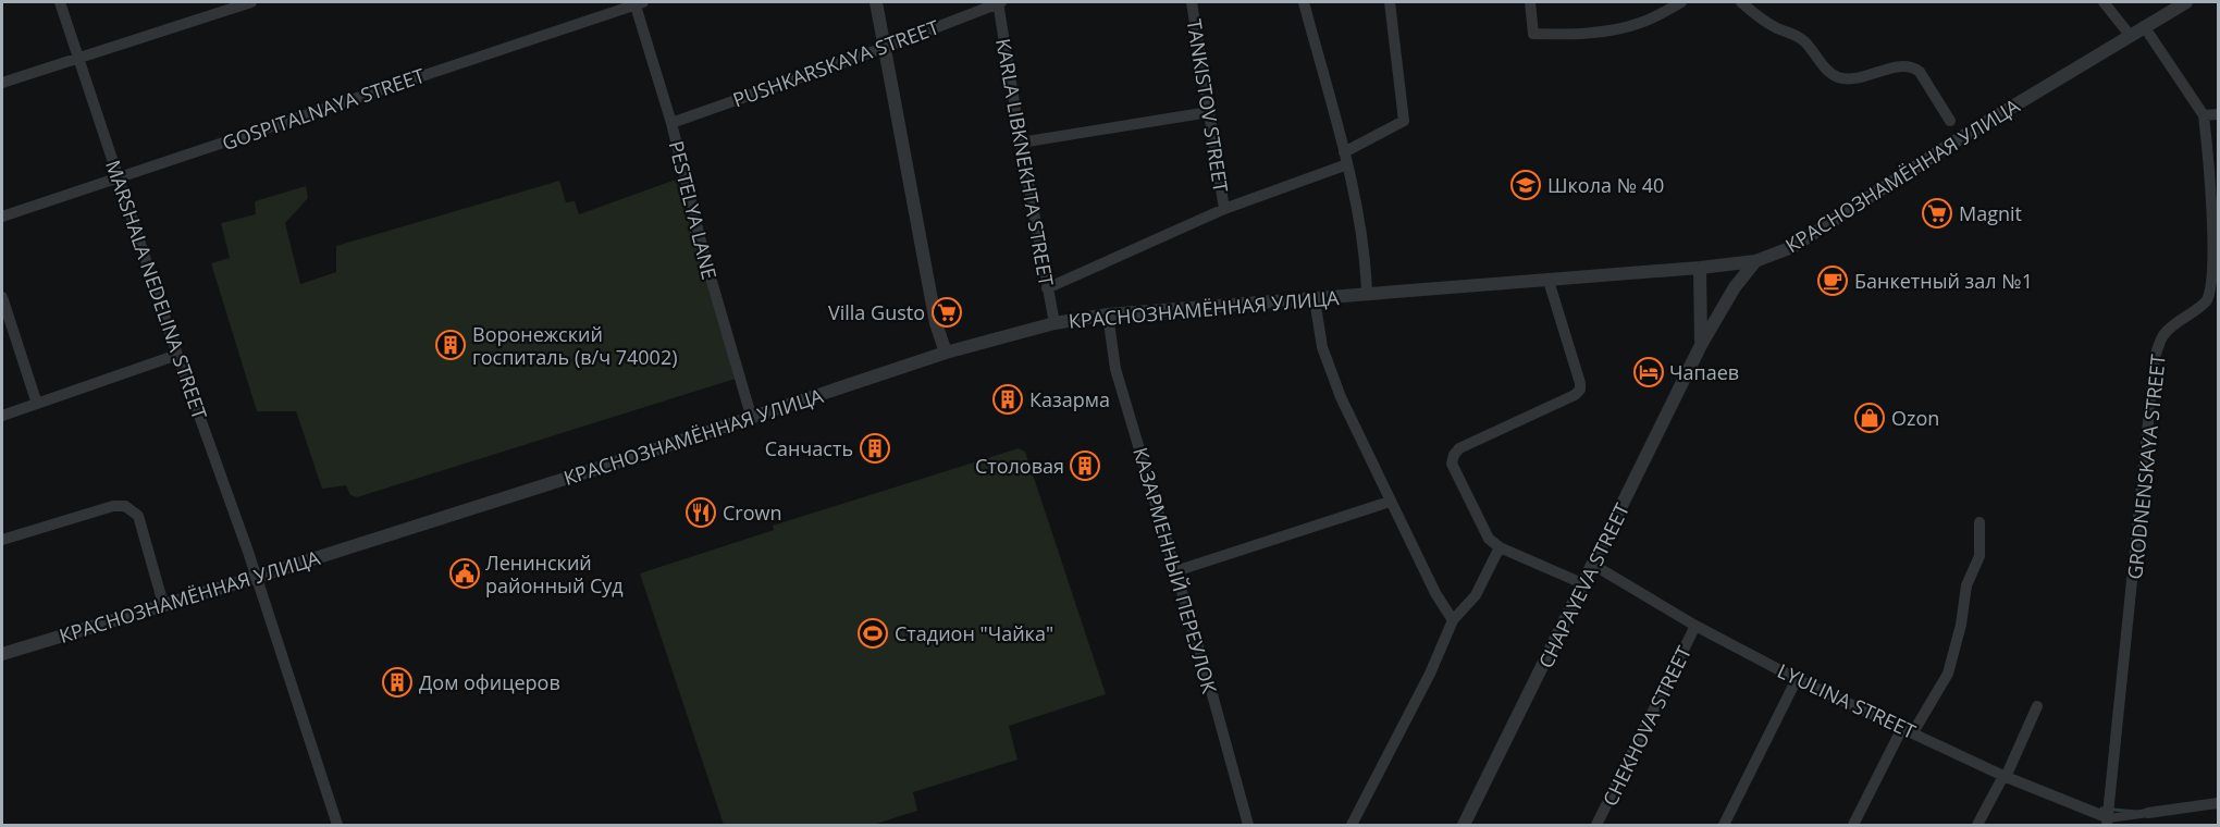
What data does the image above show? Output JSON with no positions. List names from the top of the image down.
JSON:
{
  "streets": {
    "street": [
      "PUSHKARSKAYA STREET",
      "TANKISTOV STREET",
      "GOSPITALNAYA STREET",
      "KARLA LIBKNEKHTA STREET",
      "КРАСНОЗНАМЁННАЯ УЛИЦА",
      "PESTELYA LANE",
      "MARSHALA NEDELINA STREET",
      "GRODNENSKAYA STREET",
      "КАЗАРМЕННЫЙ ПЕРЕУЛОК",
      "CHAPAYEVA STREET",
      "LYULINA STREET",
      "CHEKHOVA STREET"
    ]
  },
  "crossings": [
    ["PUSHKARSKAYA STREET", "KARLA LIBKNEKHTA STREET"],
    ["PUSHKARSKAYA STREET", "PESTELYA LANE"],
    ["GOSPITALNAYA STREET", "PESTELYA LANE"],
    ["GOSPITALNAYA STREET", "MARSHALA NEDELINA STREET"],
    ["KARLA LIBKNEKHTA STREET", "КРАСНОЗНАМЁННАЯ УЛИЦА"],
    ["КРАСНОЗНАМЁННАЯ УЛИЦА", "PESTELYA LANE"],
    ["КРАСНОЗНАМЁННАЯ УЛИЦА", "MARSHALA NEDELINA STREET"],
    ["КРАСНОЗНАМЁННАЯ УЛИЦА", "КАЗАРМЕННЫЙ ПЕРЕУЛОК"],
    ["КРАСНОЗНАМЁННАЯ УЛИЦА", "CHAPAYEVA STREET"],
    ["GRODNENSKAYA STREET", "LYULINA STREET"],
    ["CHAPAYEVA STREET", "LYULINA STREET"],
    ["LYULINA STREET", "CHEKHOVA STREET"]
  ],
  "places": {
    "school or university": ["Школа № 40"],
    "supermarket": ["Magnit", "Villa Gusto"],
    "cafe": ["Банкетный зал №1"],
    "building": [
      "Воронежский госпиталь (в/ч 74002)",
      "Казарма",
      "Санчасть",
      "Столовая",
      "Дом офицеров"
    ],
    "hotel": ["Чапаев"],
    "shop": ["Ozon"],
    "restaurant": ["Crown"],
    "public building": ["Ленинский районный Суд"],
    "sports": ["Стадион \"Чайка\""]
  }
}
